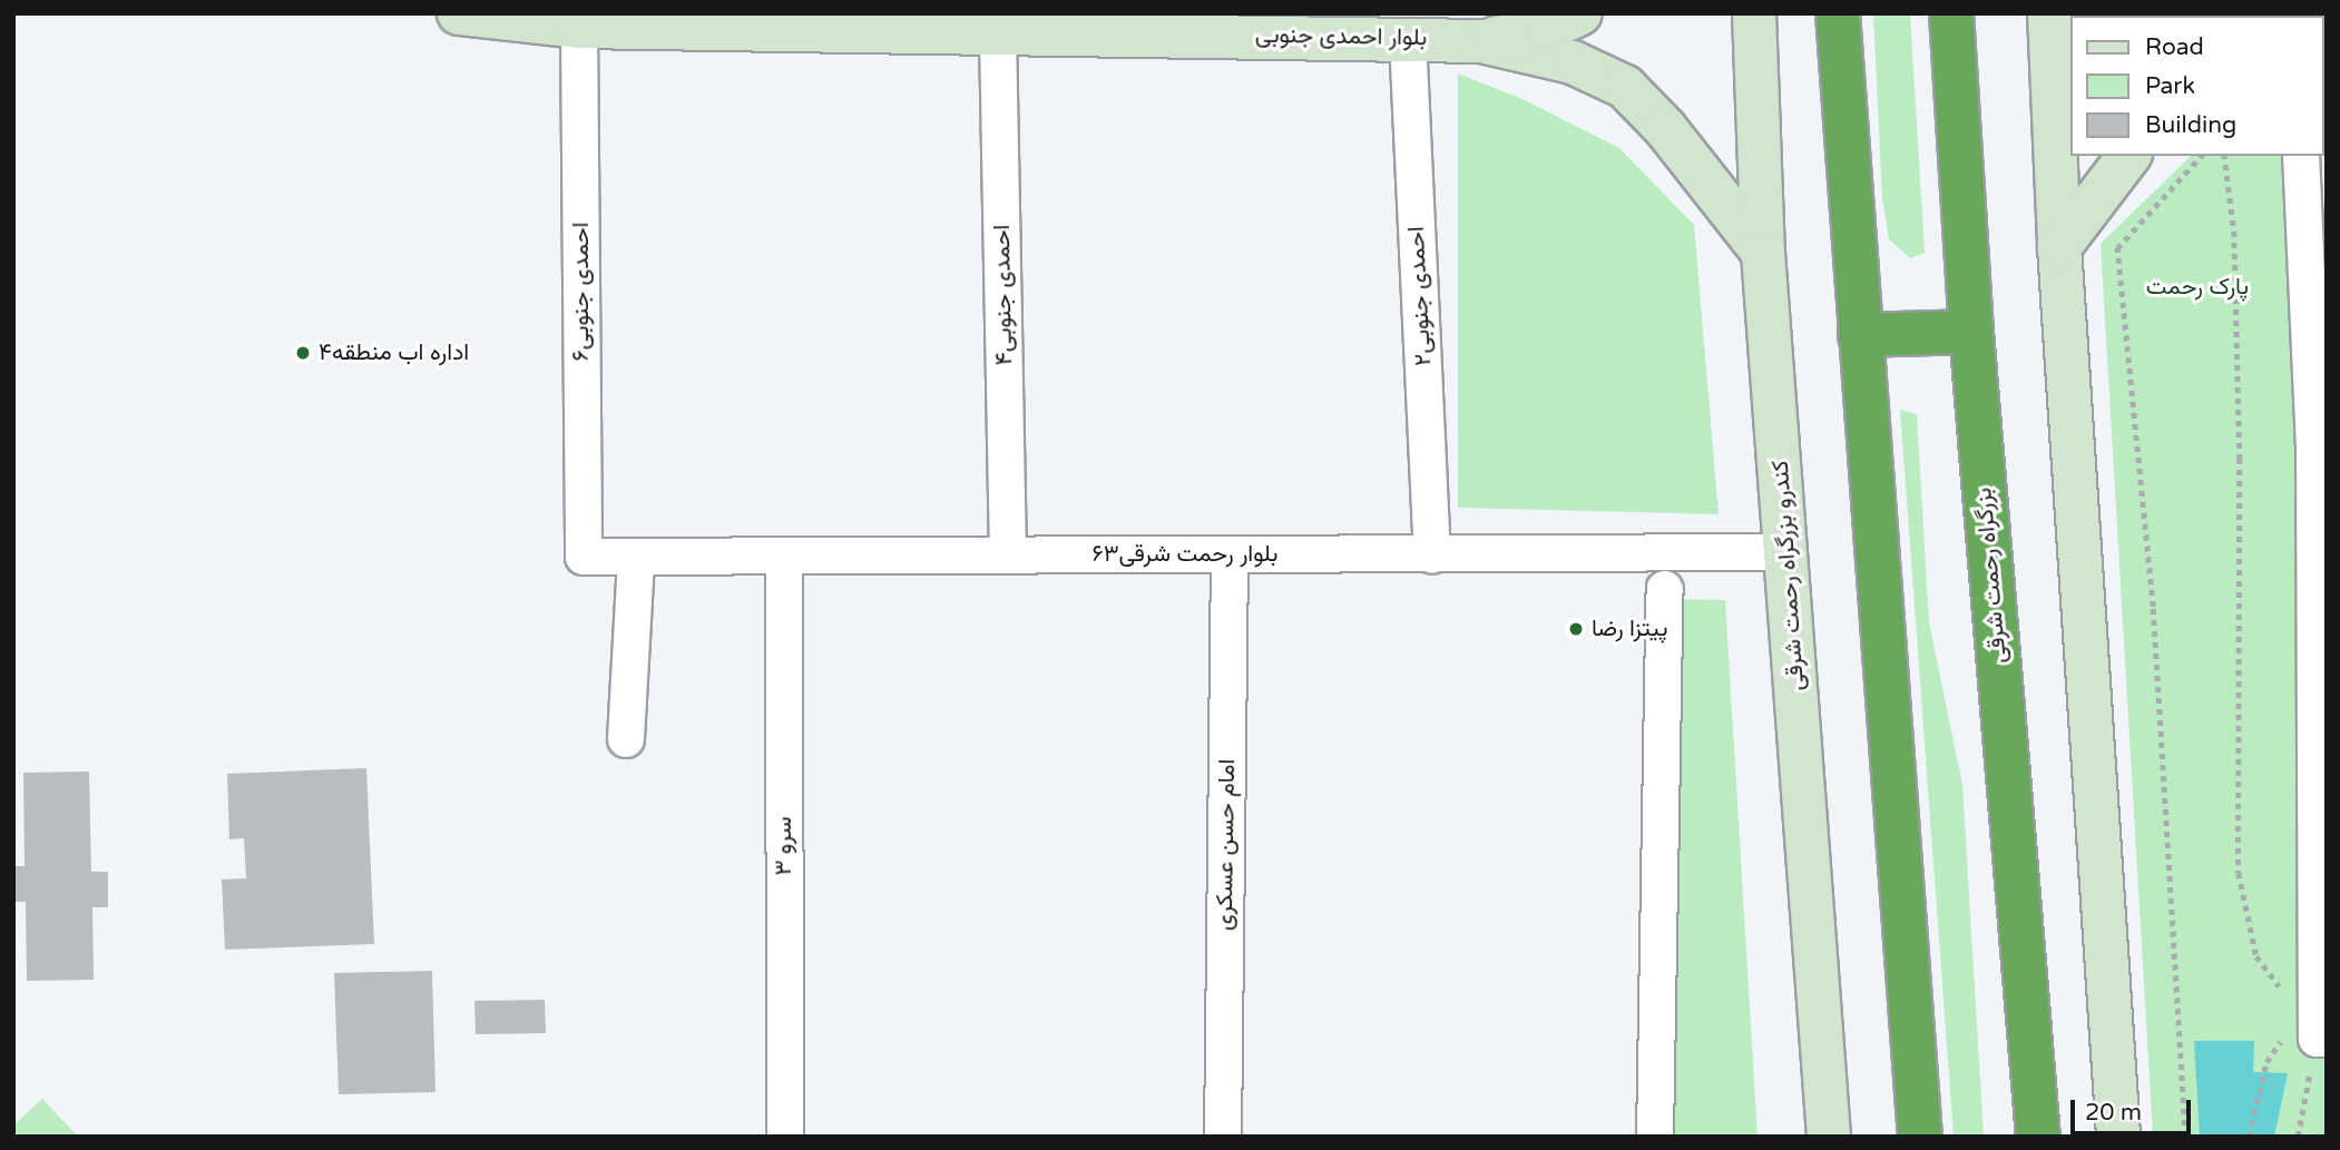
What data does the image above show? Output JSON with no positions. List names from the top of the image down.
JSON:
{
  "streets": {
    "highway": ["بزرگراه رحمت شرقی"],
    "main road": ["بلوار احمدی جنوبی", "کندرو بزرگراه رحمت شرقی"],
    "street": [
      "احمدی جنوبی۶",
      "احمدی جنوبی۴",
      "احمدی جنوبی۲",
      "بلوار رحمت شرقی۶۳",
      "امام حسن عسکری",
      "سرو ۳"
    ]
  },
  "crossings": [
    ["بلوار احمدی جنوبی", "احمدی جنوبی۶"],
    ["بلوار احمدی جنوبی", "احمدی جنوبی۴"],
    ["بلوار احمدی جنوبی", "احمدی جنوبی۲"],
    ["بلوار احمدی جنوبی", "کندرو بزرگراه رحمت شرقی"],
    ["احمدی جنوبی۶", "بلوار رحمت شرقی۶۳"],
    ["احمدی جنوبی۴", "بلوار رحمت شرقی۶۳"],
    ["احمدی جنوبی۲", "بلوار رحمت شرقی۶۳"],
    ["بلوار رحمت شرقی۶۳", "کندرو بزرگراه رحمت شرقی"],
    ["بلوار رحمت شرقی۶۳", "امام حسن عسکری"],
    ["بلوار رحمت شرقی۶۳", "سرو ۳"]
  ],
  "parks": ["پارک رحمت"],
  "places": ["اداره اب منطقه۴", "پیتزا رضا"],
  "legend": ["Road", "Park", "Building"],
  "scale_bar": "20 m"
}
